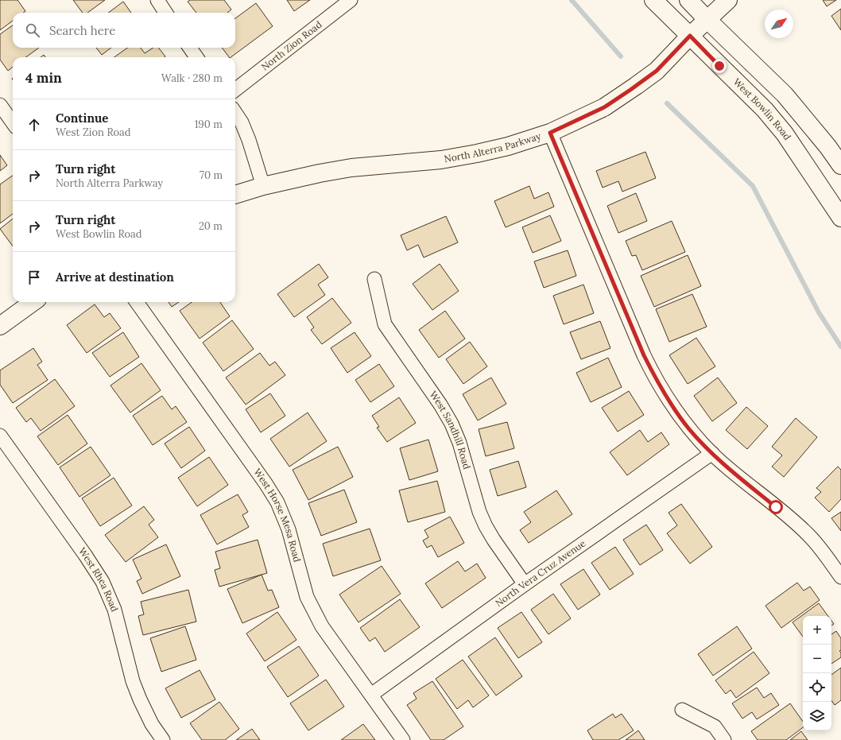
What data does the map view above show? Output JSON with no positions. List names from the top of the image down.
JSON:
{
  "streets": {
    "street": [
      "North Zion Road",
      "West Bowlin Road",
      "North Alterra Parkway",
      "West Sandhill Road",
      "West Horse Mesa Road",
      "North Vera Cruz Avenue",
      "West Rhea Road"
    ]
  },
  "crossings": [
    ["West Bowlin Road", "North Alterra Parkway"],
    ["West Sandhill Road", "North Vera Cruz Avenue"],
    ["West Horse Mesa Road", "North Vera Cruz Avenue"]
  ],
  "north": "top right",
  "page": {
    "search": "Search here",
    "heading": ["4 min", "Walk · 280 m"],
    "list": [
      ["Continue", "West Zion Road", "190 m"],
      ["Turn right", "North Alterra Parkway", "70 m"],
      ["Turn right", "West Bowlin Road", "20 m"],
      "Arrive at destination"
    ],
    "map_buttons": ["+", "−"]
  }
}
